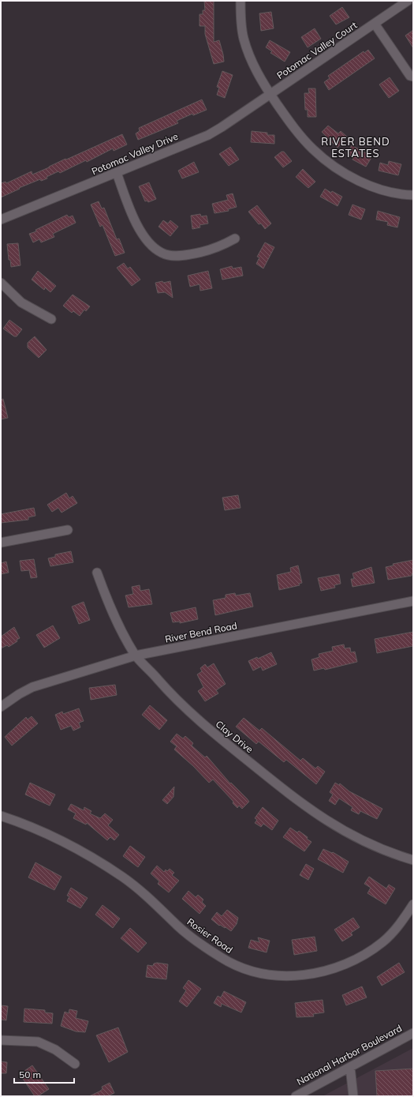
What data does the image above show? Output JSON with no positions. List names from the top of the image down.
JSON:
{
  "streets": {
    "street": [
      "Potomac Valley Court",
      "Potomac Valley Drive",
      "River Bend Road",
      "Clay Drive",
      "Rosier Road",
      "National Harbor Boulevard"
    ]
  },
  "crossings": [
    ["Potomac Valley Court", "Potomac Valley Drive"],
    ["River Bend Road", "Clay Drive"]
  ],
  "districts": ["RIVER BEND ESTATES"],
  "scale_bar": "50 m"
}
